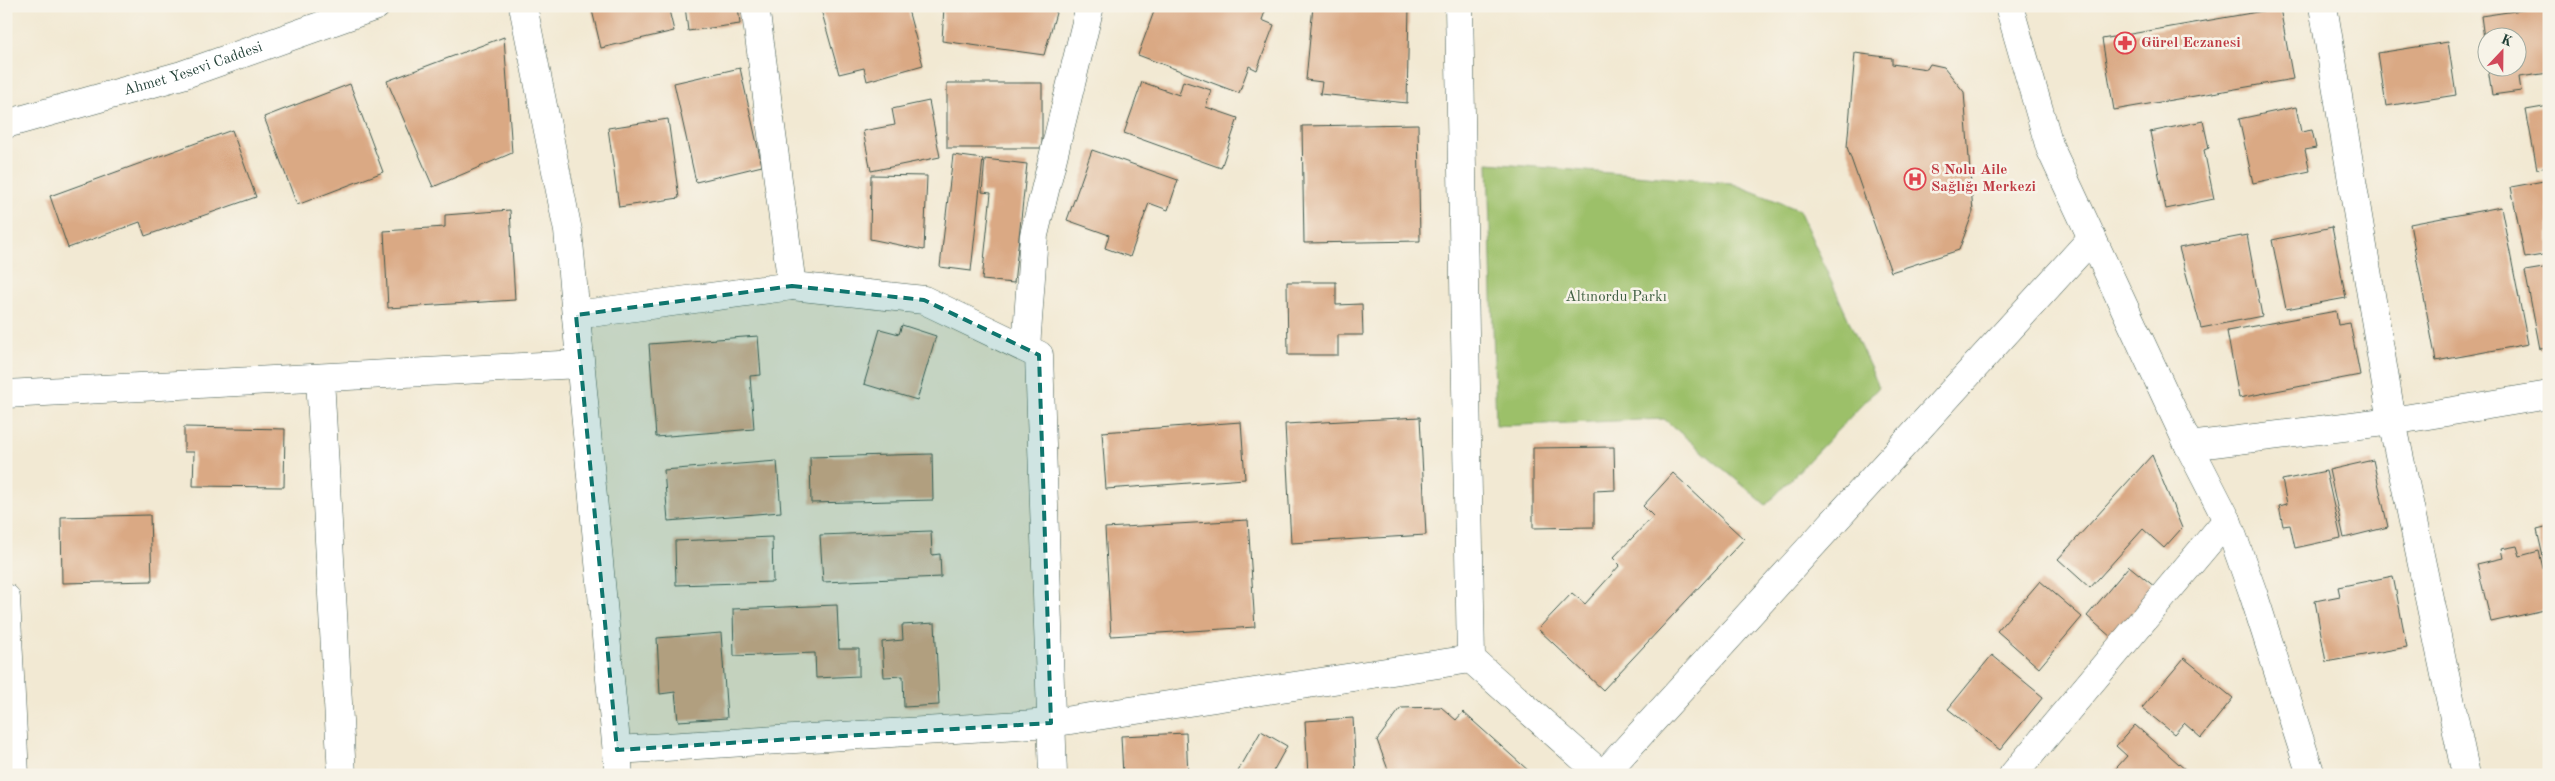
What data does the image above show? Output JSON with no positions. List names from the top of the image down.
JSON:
{
  "streets": {
    "street": ["Ahmet Yesevi Caddesi"]
  },
  "parks": ["Altınordu Parkı"],
  "places": {
    "pharmacy": ["Gürel Eczanesi"],
    "hospital": ["8 Nolu Aile Sağlığı Merkezi"]
  },
  "north": "top"
}
